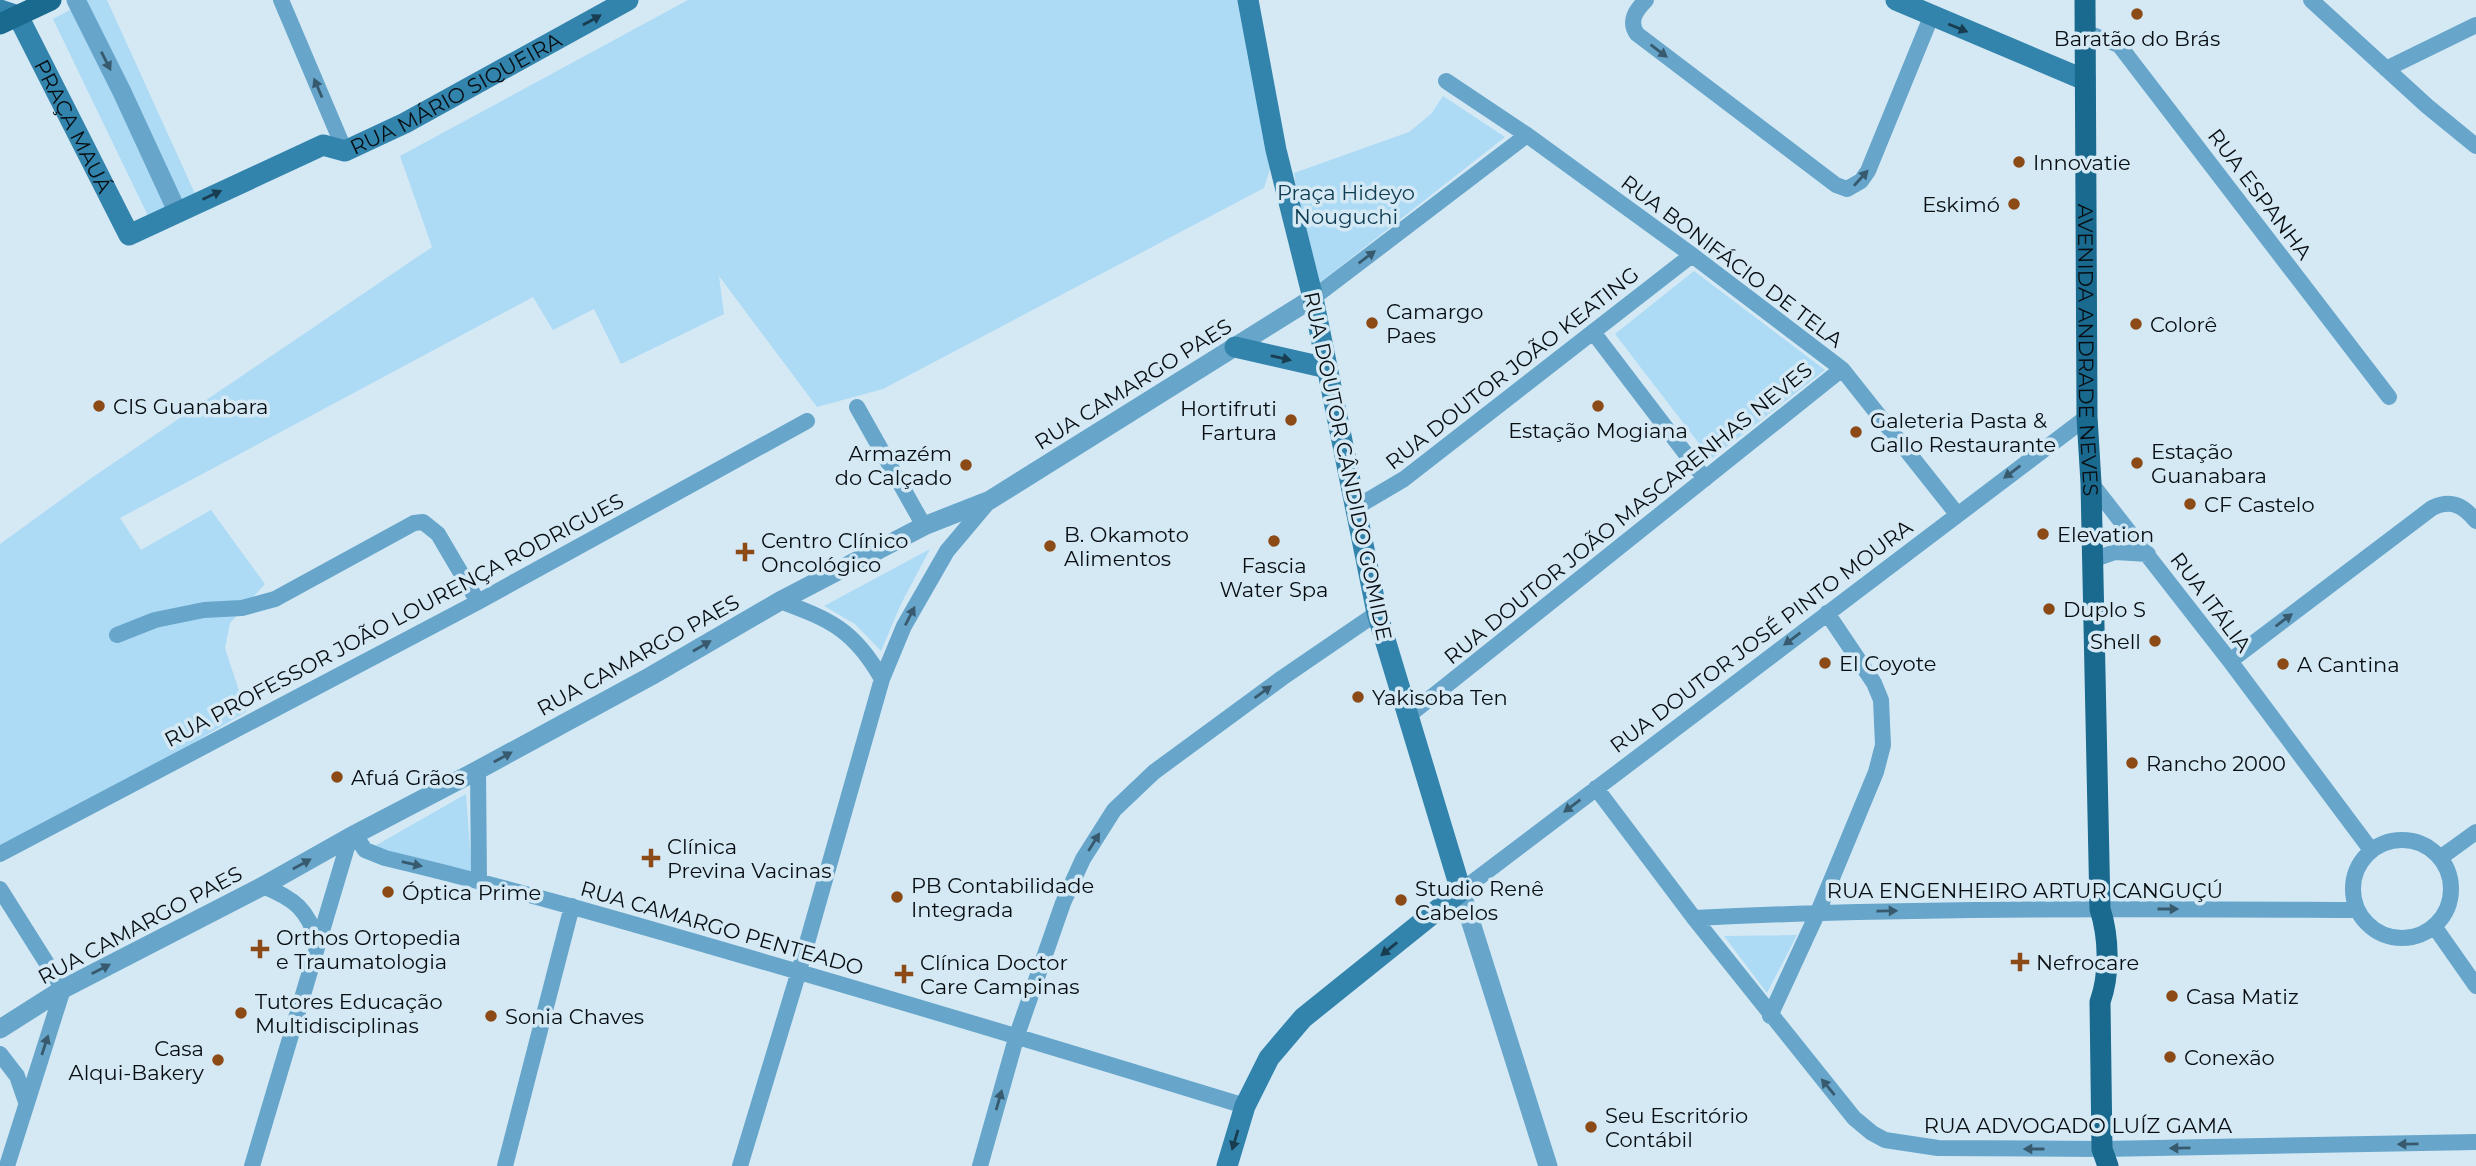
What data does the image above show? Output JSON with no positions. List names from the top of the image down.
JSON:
{
  "streets": {
    "main road": [
      "RUA MÁRIO SIQUEIRA",
      "PRAÇA MAUÁ",
      "AVENIDA ANDRADE NEVES",
      "RUA DOUTOR CÂNDIDO GOMIDE"
    ],
    "street": [
      "RUA ESPANHA",
      "RUA BONIFÁCIO DE TELA",
      "RUA DOUTOR JOÃO KEATING",
      "RUA CAMARGO PAES",
      "RUA DOUTOR JOÃO MASCARENHAS NEVES",
      "RUA ITÁLIA",
      "RUA PROFESSOR JOÃO LOURENÇA RODRIGUES",
      "RUA DOUTOR JOSÉ PINTO MOURA",
      "RUA ENGENHEIRO ARTUR CANGUÇÚ",
      "RUA CAMARGO PENTEADO",
      "RUA ADVOGADO LUÍZ GAMA"
    ]
  },
  "crossings": [
    ["RUA MÁRIO SIQUEIRA", "PRAÇA MAUÁ"],
    ["RUA ESPANHA", "AVENIDA ANDRADE NEVES"],
    ["RUA BONIFÁCIO DE TELA", "RUA DOUTOR JOÃO KEATING"],
    ["RUA BONIFÁCIO DE TELA", "RUA CAMARGO PAES"],
    ["RUA BONIFÁCIO DE TELA", "RUA DOUTOR JOÃO MASCARENHAS NEVES"],
    ["RUA BONIFÁCIO DE TELA", "RUA DOUTOR JOSÉ PINTO MOURA"],
    ["AVENIDA ANDRADE NEVES", "RUA ITÁLIA"],
    ["AVENIDA ANDRADE NEVES", "RUA DOUTOR JOSÉ PINTO MOURA"],
    ["AVENIDA ANDRADE NEVES", "RUA ENGENHEIRO ARTUR CANGUÇÚ"],
    ["AVENIDA ANDRADE NEVES", "RUA ADVOGADO LUÍZ GAMA"],
    ["RUA DOUTOR JOÃO KEATING", "RUA DOUTOR CÂNDIDO GOMIDE"],
    ["RUA CAMARGO PAES", "RUA DOUTOR CÂNDIDO GOMIDE"],
    ["RUA CAMARGO PAES", "RUA CAMARGO PENTEADO"],
    ["RUA DOUTOR CÂNDIDO GOMIDE", "RUA DOUTOR JOÃO MASCARENHAS NEVES"],
    ["RUA DOUTOR CÂNDIDO GOMIDE", "RUA DOUTOR JOSÉ PINTO MOURA"],
    ["RUA ITÁLIA", "RUA ENGENHEIRO ARTUR CANGUÇÚ"],
    ["RUA DOUTOR JOSÉ PINTO MOURA", "RUA ADVOGADO LUÍZ GAMA"],
    ["RUA ENGENHEIRO ARTUR CANGUÇÚ", "RUA ADVOGADO LUÍZ GAMA"]
  ],
  "one_way": [
    "RUA MÁRIO SIQUEIRA",
    "RUA CAMARGO PAES",
    "RUA DOUTOR JOSÉ PINTO MOURA",
    "RUA ENGENHEIRO ARTUR CANGUÇÚ",
    "RUA ADVOGADO LUÍZ GAMA"
  ],
  "parks": ["Praça Hideyo Nouguchi"],
  "places": {
    "other": [
      "Baratão do Brás",
      "Innovatie",
      "Eskimó",
      "Camargo Paes",
      "Colorê",
      "CIS Guanabara",
      "Estação Mogiana",
      "Hortifruti Fartura",
      "Galeteria Pasta & Gallo Restaurante",
      "Estação Guanabara",
      "Armazém do Calçado",
      "CF Castelo",
      "Elevation",
      "Fascia Water Spa",
      "B. Okamoto Alimentos",
      "Duplo S",
      "Shell",
      "El Coyote",
      "A Cantina",
      "Yakisoba Ten",
      "Rancho 2000",
      "Afuá Grãos",
      "Óptica Prime",
      "PB Contabilidade Integrada",
      "Studio Renê Cabelos",
      "Casa Matiz",
      "Tutores Educação Multidisciplinas",
      "Sonia Chaves",
      "Conexão",
      "Casa Alqui-Bakery",
      "Seu Escritório Contábil"
    ],
    "health": [
      "Centro Clínico Oncológico",
      "Clínica Previna Vacinas",
      "Orthos Ortopedia e Traumatologia",
      "Nefrocare",
      "Clínica Doctor Care Campinas"
    ]
  }
}
